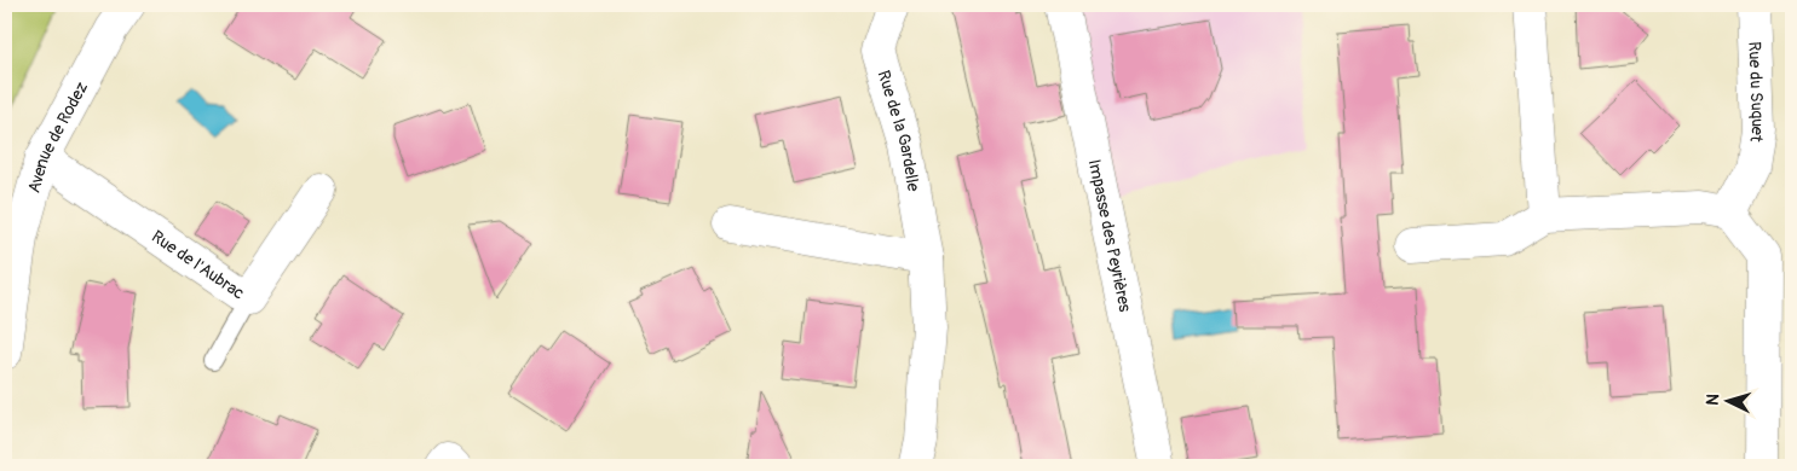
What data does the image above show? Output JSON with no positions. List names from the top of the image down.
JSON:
{
  "streets": {
    "street": [
      "Rue du Suquet",
      "Rue de la Gardelle",
      "Avenue de Rodez",
      "Impasse des Peyrières",
      "Rue de l'Aubrac"
    ]
  },
  "crossings": [
    ["Avenue de Rodez", "Rue de l'Aubrac"]
  ],
  "north": "left"
}
